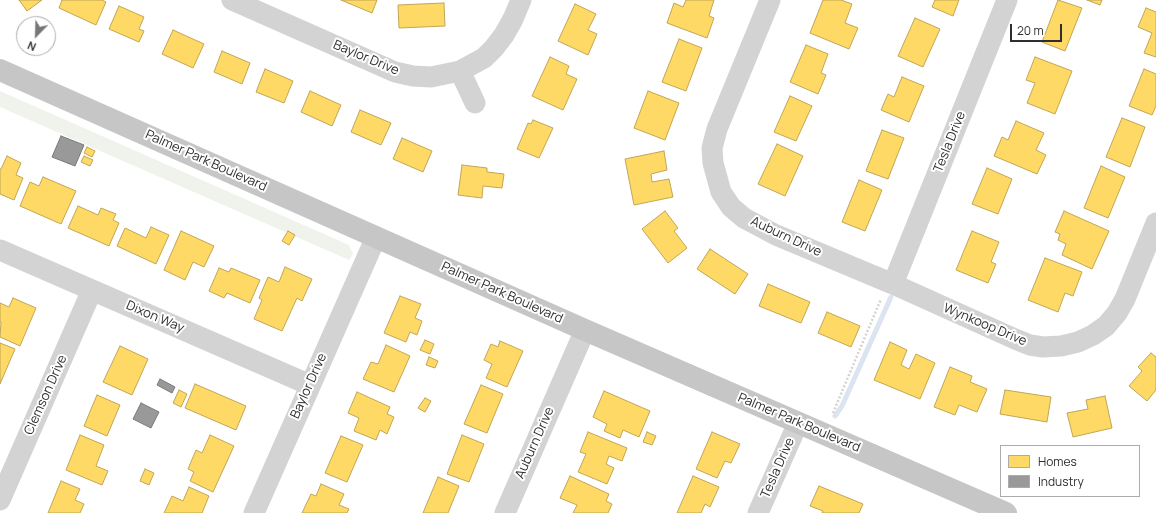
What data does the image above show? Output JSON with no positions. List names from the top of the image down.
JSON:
{
  "streets": {
    "main road": ["Palmer Park Boulevard"],
    "street": [
      "Baylor Drive",
      "Tesla Drive",
      "Auburn Drive",
      "Dixon Way",
      "Wynkoop Drive",
      "Clemson Drive"
    ]
  },
  "crossings": [
    ["Baylor Drive", "Palmer Park Boulevard"],
    ["Baylor Drive", "Dixon Way"],
    ["Tesla Drive", "Palmer Park Boulevard"],
    ["Tesla Drive", "Auburn Drive"],
    ["Tesla Drive", "Wynkoop Drive"],
    ["Palmer Park Boulevard", "Auburn Drive"],
    ["Auburn Drive", "Wynkoop Drive"],
    ["Dixon Way", "Clemson Drive"]
  ],
  "legend": ["Homes", "Industry"],
  "scale_bar": "20 m",
  "north": "bottom left"
}
